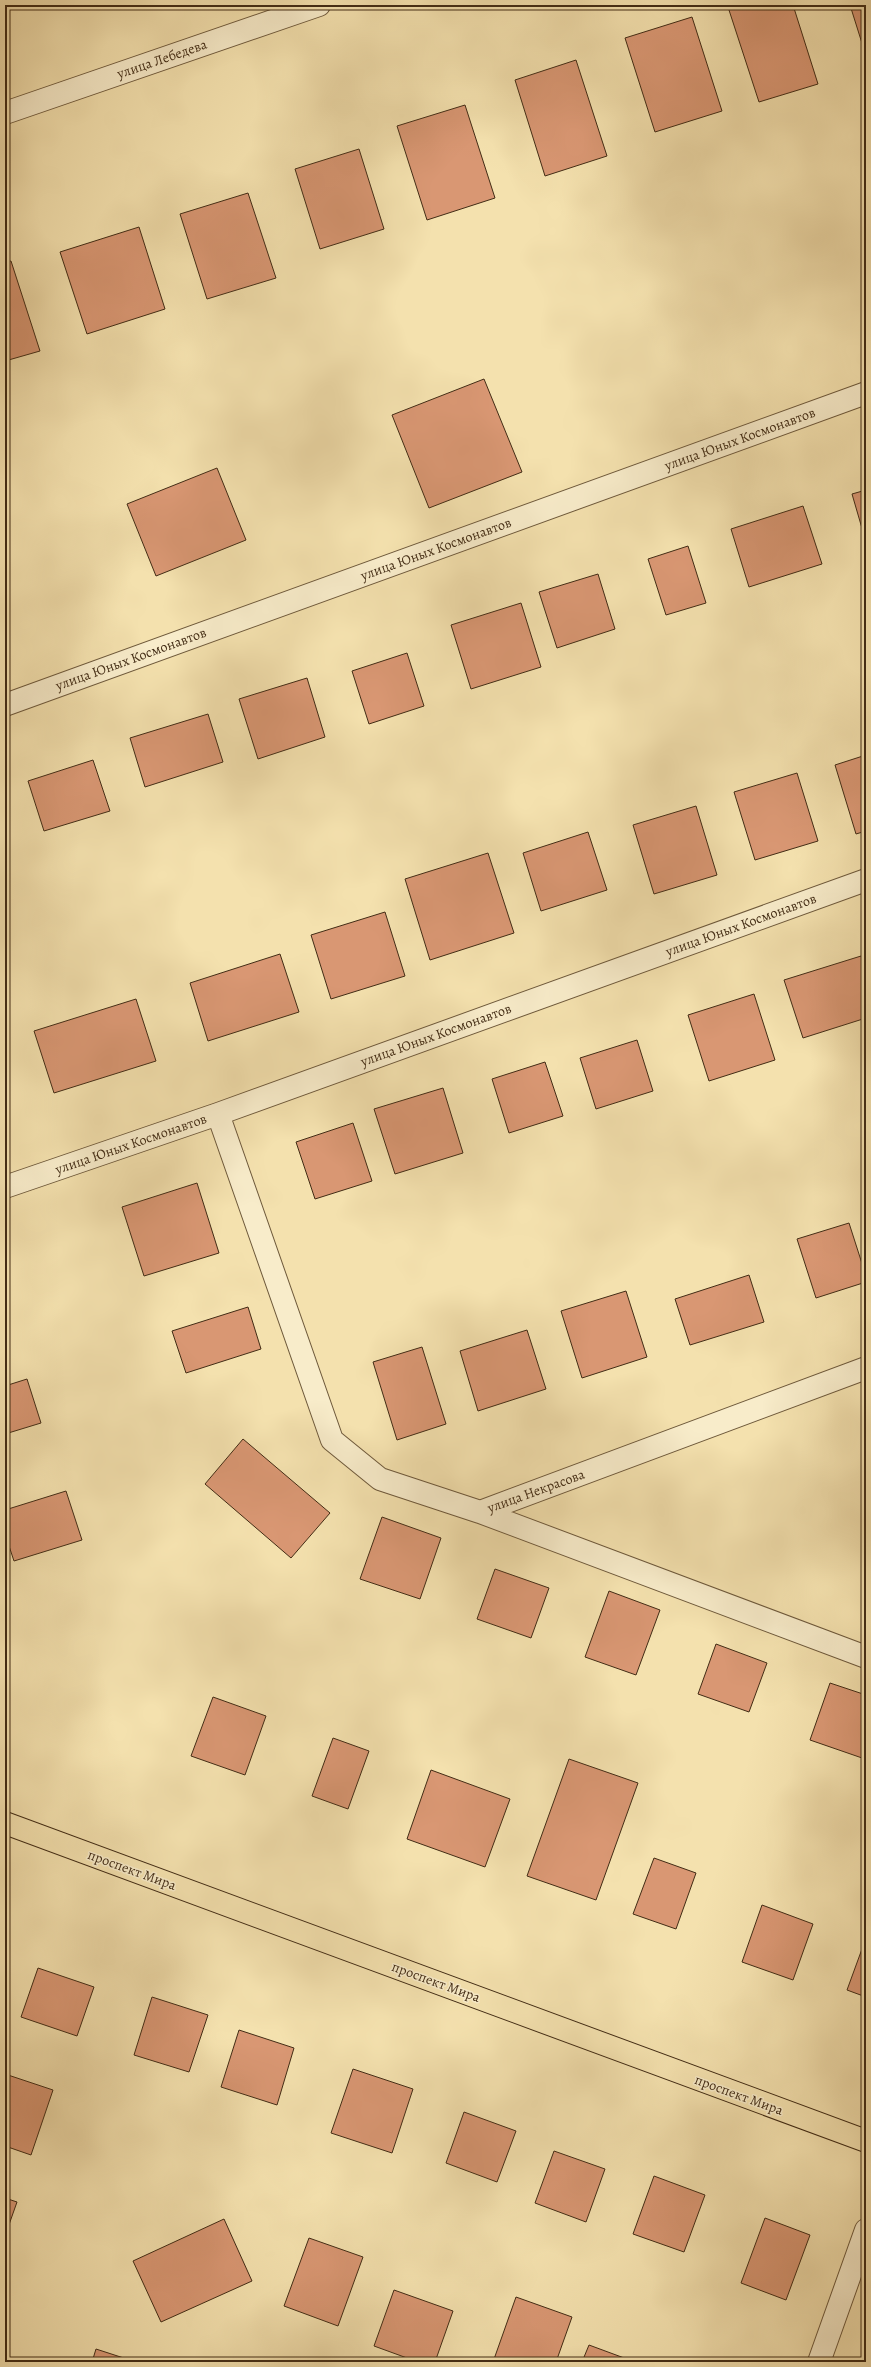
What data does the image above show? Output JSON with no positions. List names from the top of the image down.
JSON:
{
  "streets": {
    "main road": ["проспект Мира"],
    "street": ["улица Лебедева", "улица Юных Космонавтов", "улица Некрасова"]
  }
}
